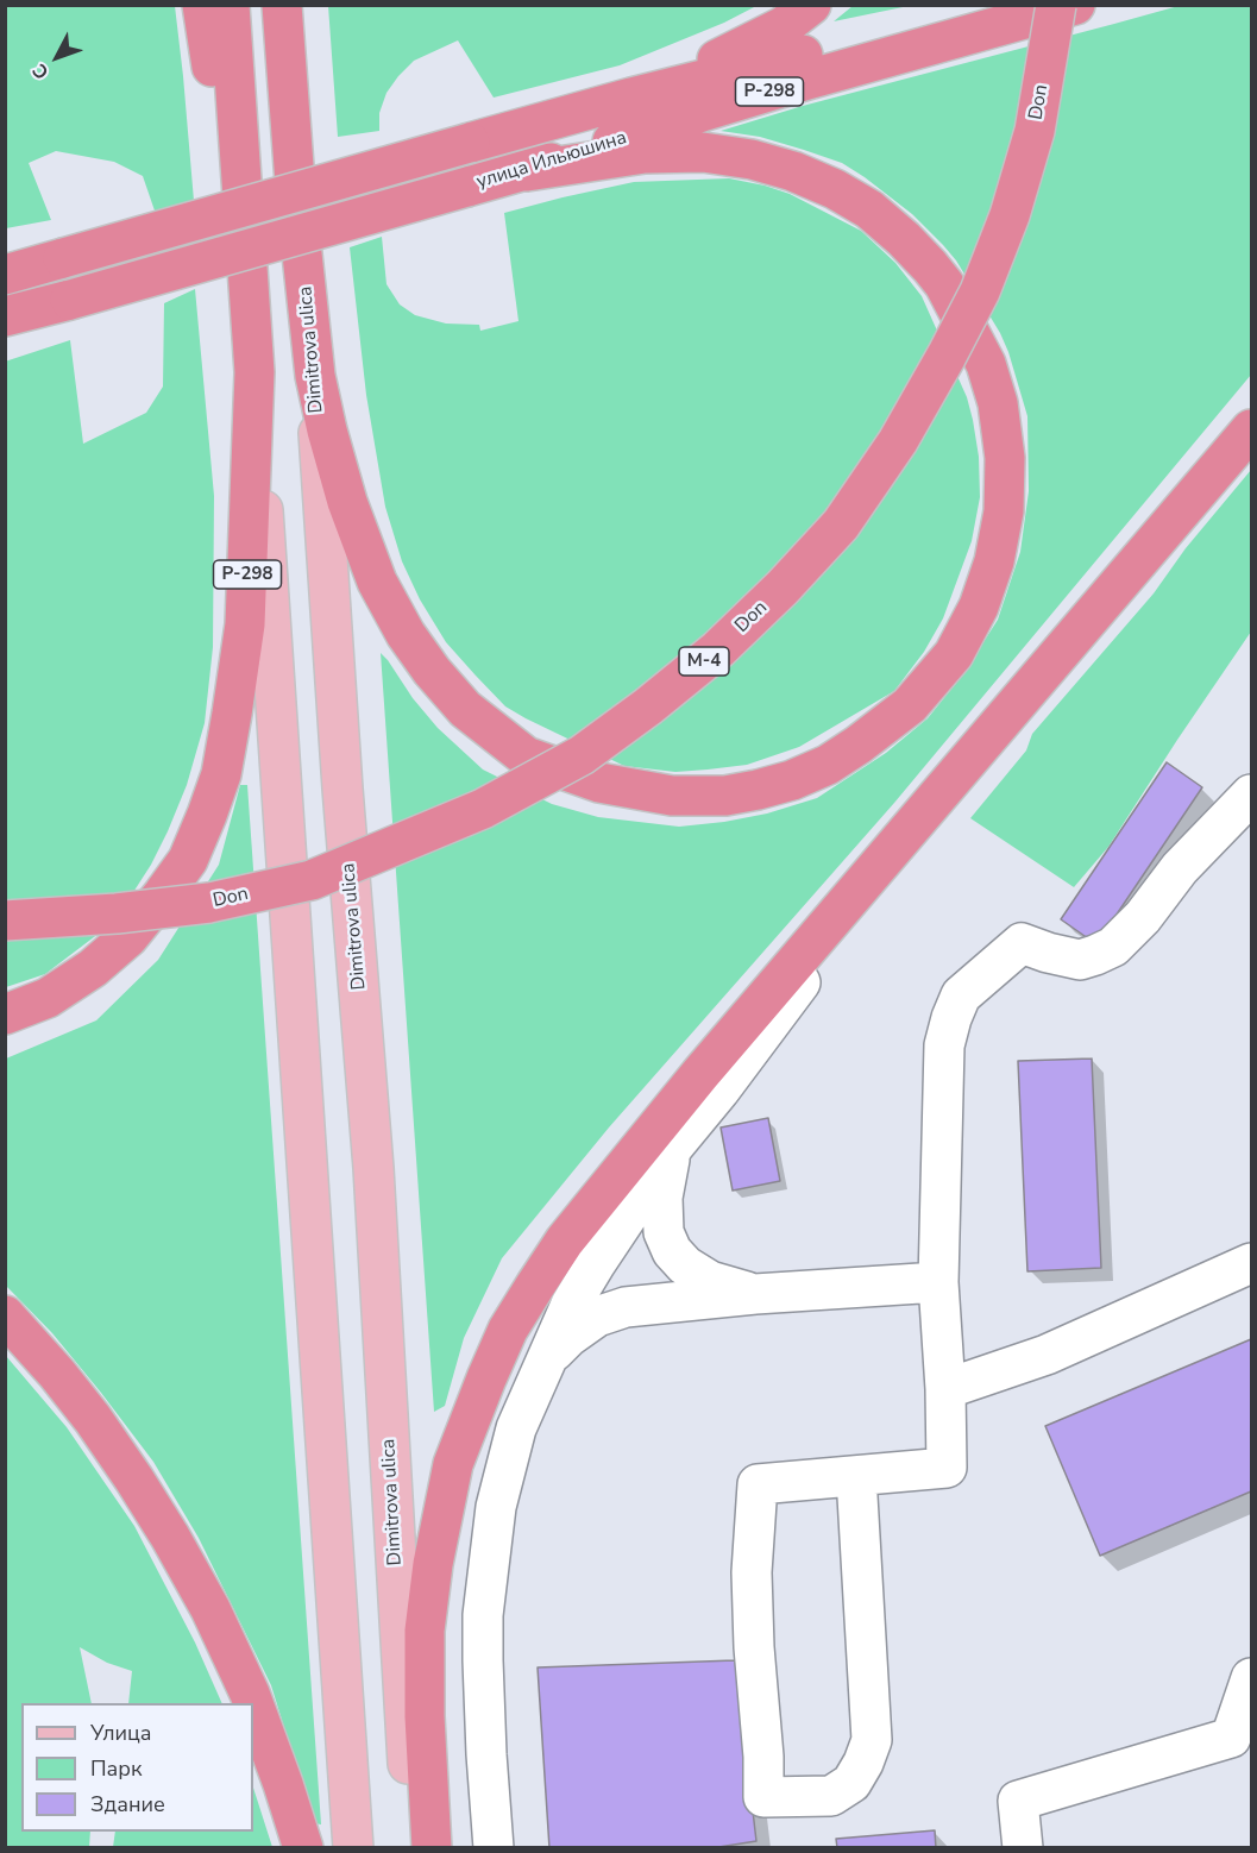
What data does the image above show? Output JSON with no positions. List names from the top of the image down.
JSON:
{
  "streets": {
    "highway": [
      "Р-298",
      "Don",
      "улица Ильюшина",
      "Dimitrova ulica",
      "М-4"
    ]
  },
  "legend": ["Улица", "Парк", "Здание"],
  "north": "bottom left"
}
